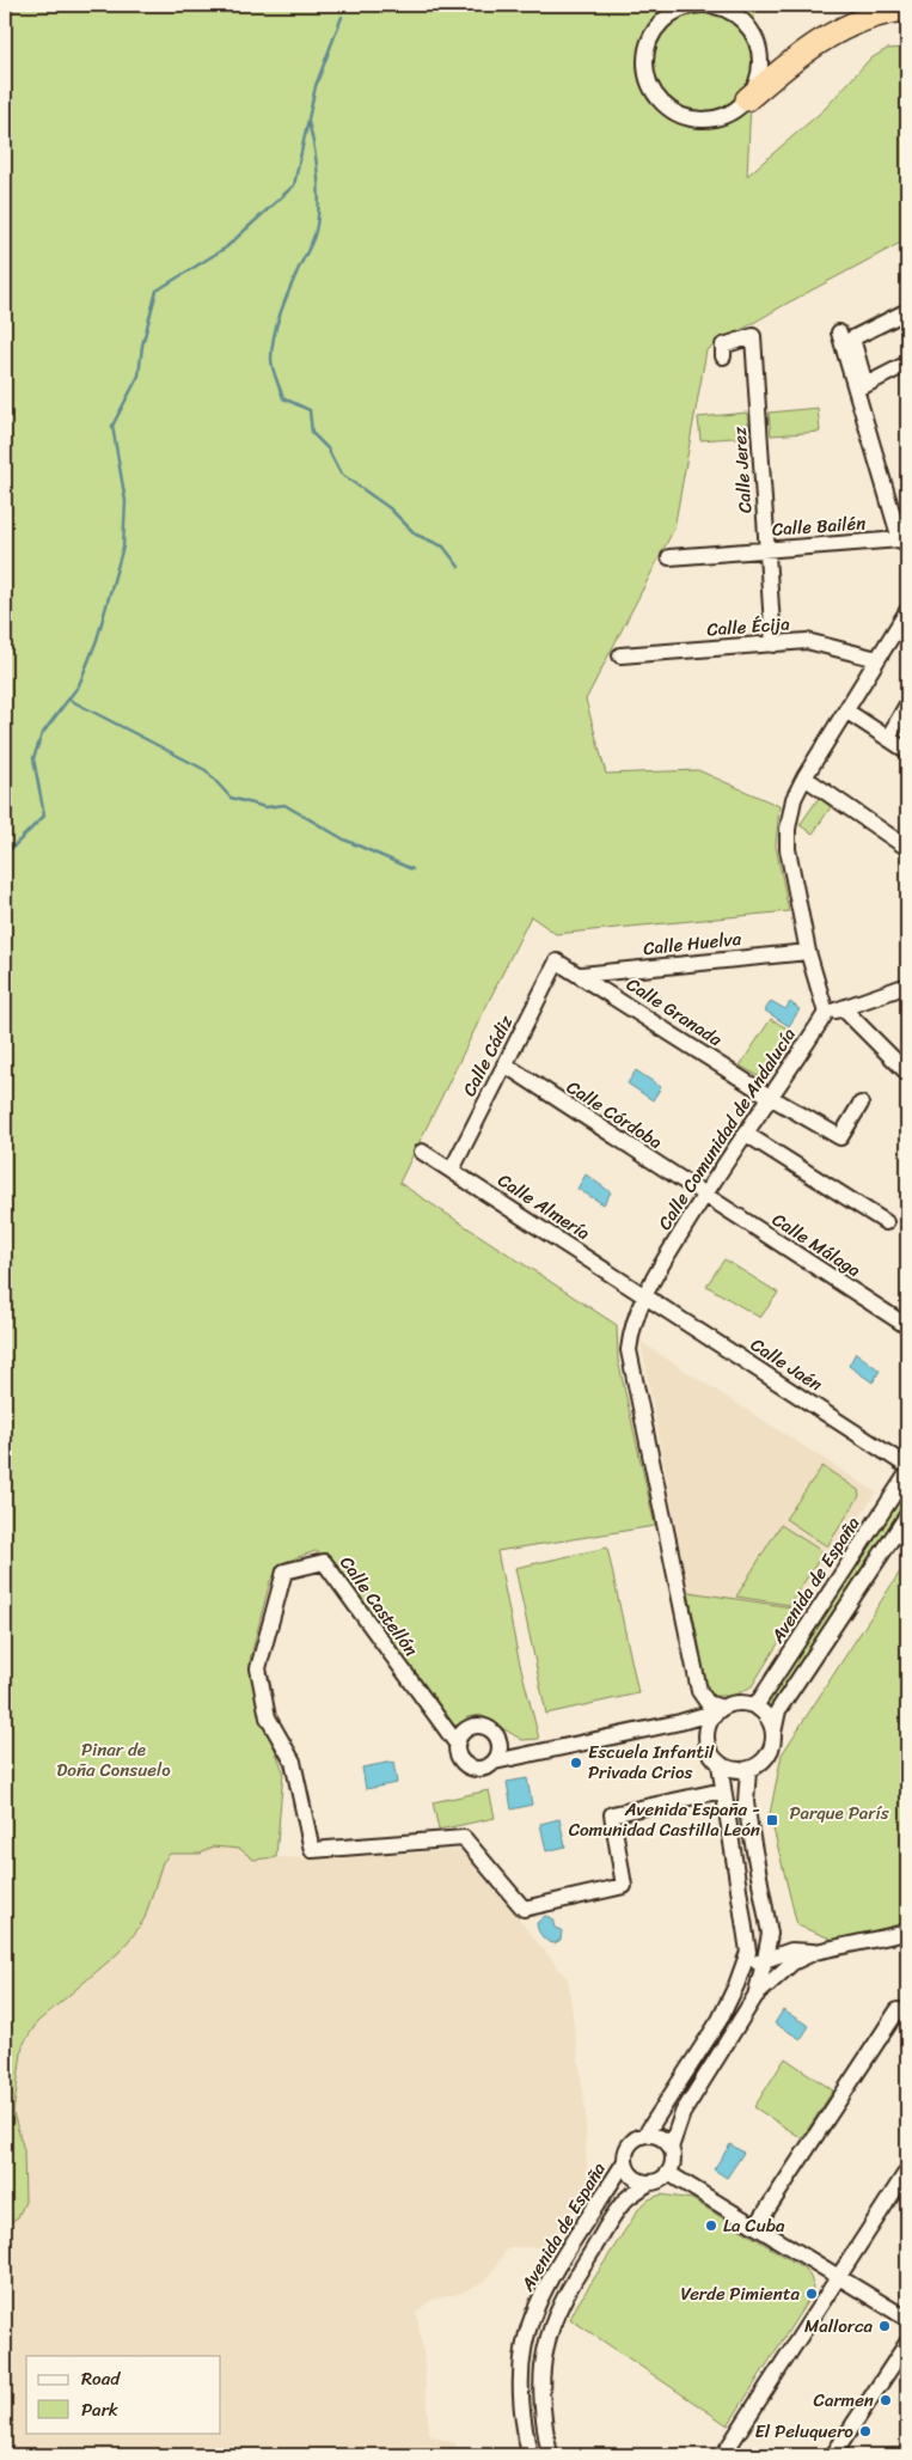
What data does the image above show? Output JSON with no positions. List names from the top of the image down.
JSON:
{
  "streets": {
    "street": [
      "Calle Jerez",
      "Calle Bailén",
      "Calle Écija",
      "Calle Huelva",
      "Calle Granada",
      "Calle Cádiz",
      "Calle Córdoba",
      "Calle Comunidad de Andalucía",
      "Calle Almería",
      "Calle Málaga",
      "Calle Jaén",
      "Avenida de España",
      "Calle Castellón"
    ]
  },
  "crossings": [
    ["Calle Jerez", "Calle Bailén"],
    ["Calle Jerez", "Calle Écija"],
    ["Calle Huelva", "Calle Granada"],
    ["Calle Granada", "Calle Cádiz"],
    ["Calle Granada", "Calle Comunidad de Andalucía"],
    ["Calle Cádiz", "Calle Córdoba"],
    ["Calle Cádiz", "Calle Almería"],
    ["Calle Córdoba", "Calle Comunidad de Andalucía"],
    ["Calle Córdoba", "Calle Málaga"],
    ["Calle Comunidad de Andalucía", "Calle Almería"],
    ["Calle Comunidad de Andalucía", "Calle Málaga"],
    ["Calle Comunidad de Andalucía", "Calle Jaén"],
    ["Calle Almería", "Calle Jaén"]
  ],
  "parks": ["Pinar de Doña Consuelo", "Parque París"],
  "places": {
    "other": [
      "Escuela Infantil Privada Crios",
      "La Cuba",
      "Verde Pimienta",
      "Mallorca",
      "Carmen",
      "El Peluquero"
    ],
    "transit": ["Avenida España - Comunidad Castilla León"]
  },
  "legend": ["Road", "Park"]
}
